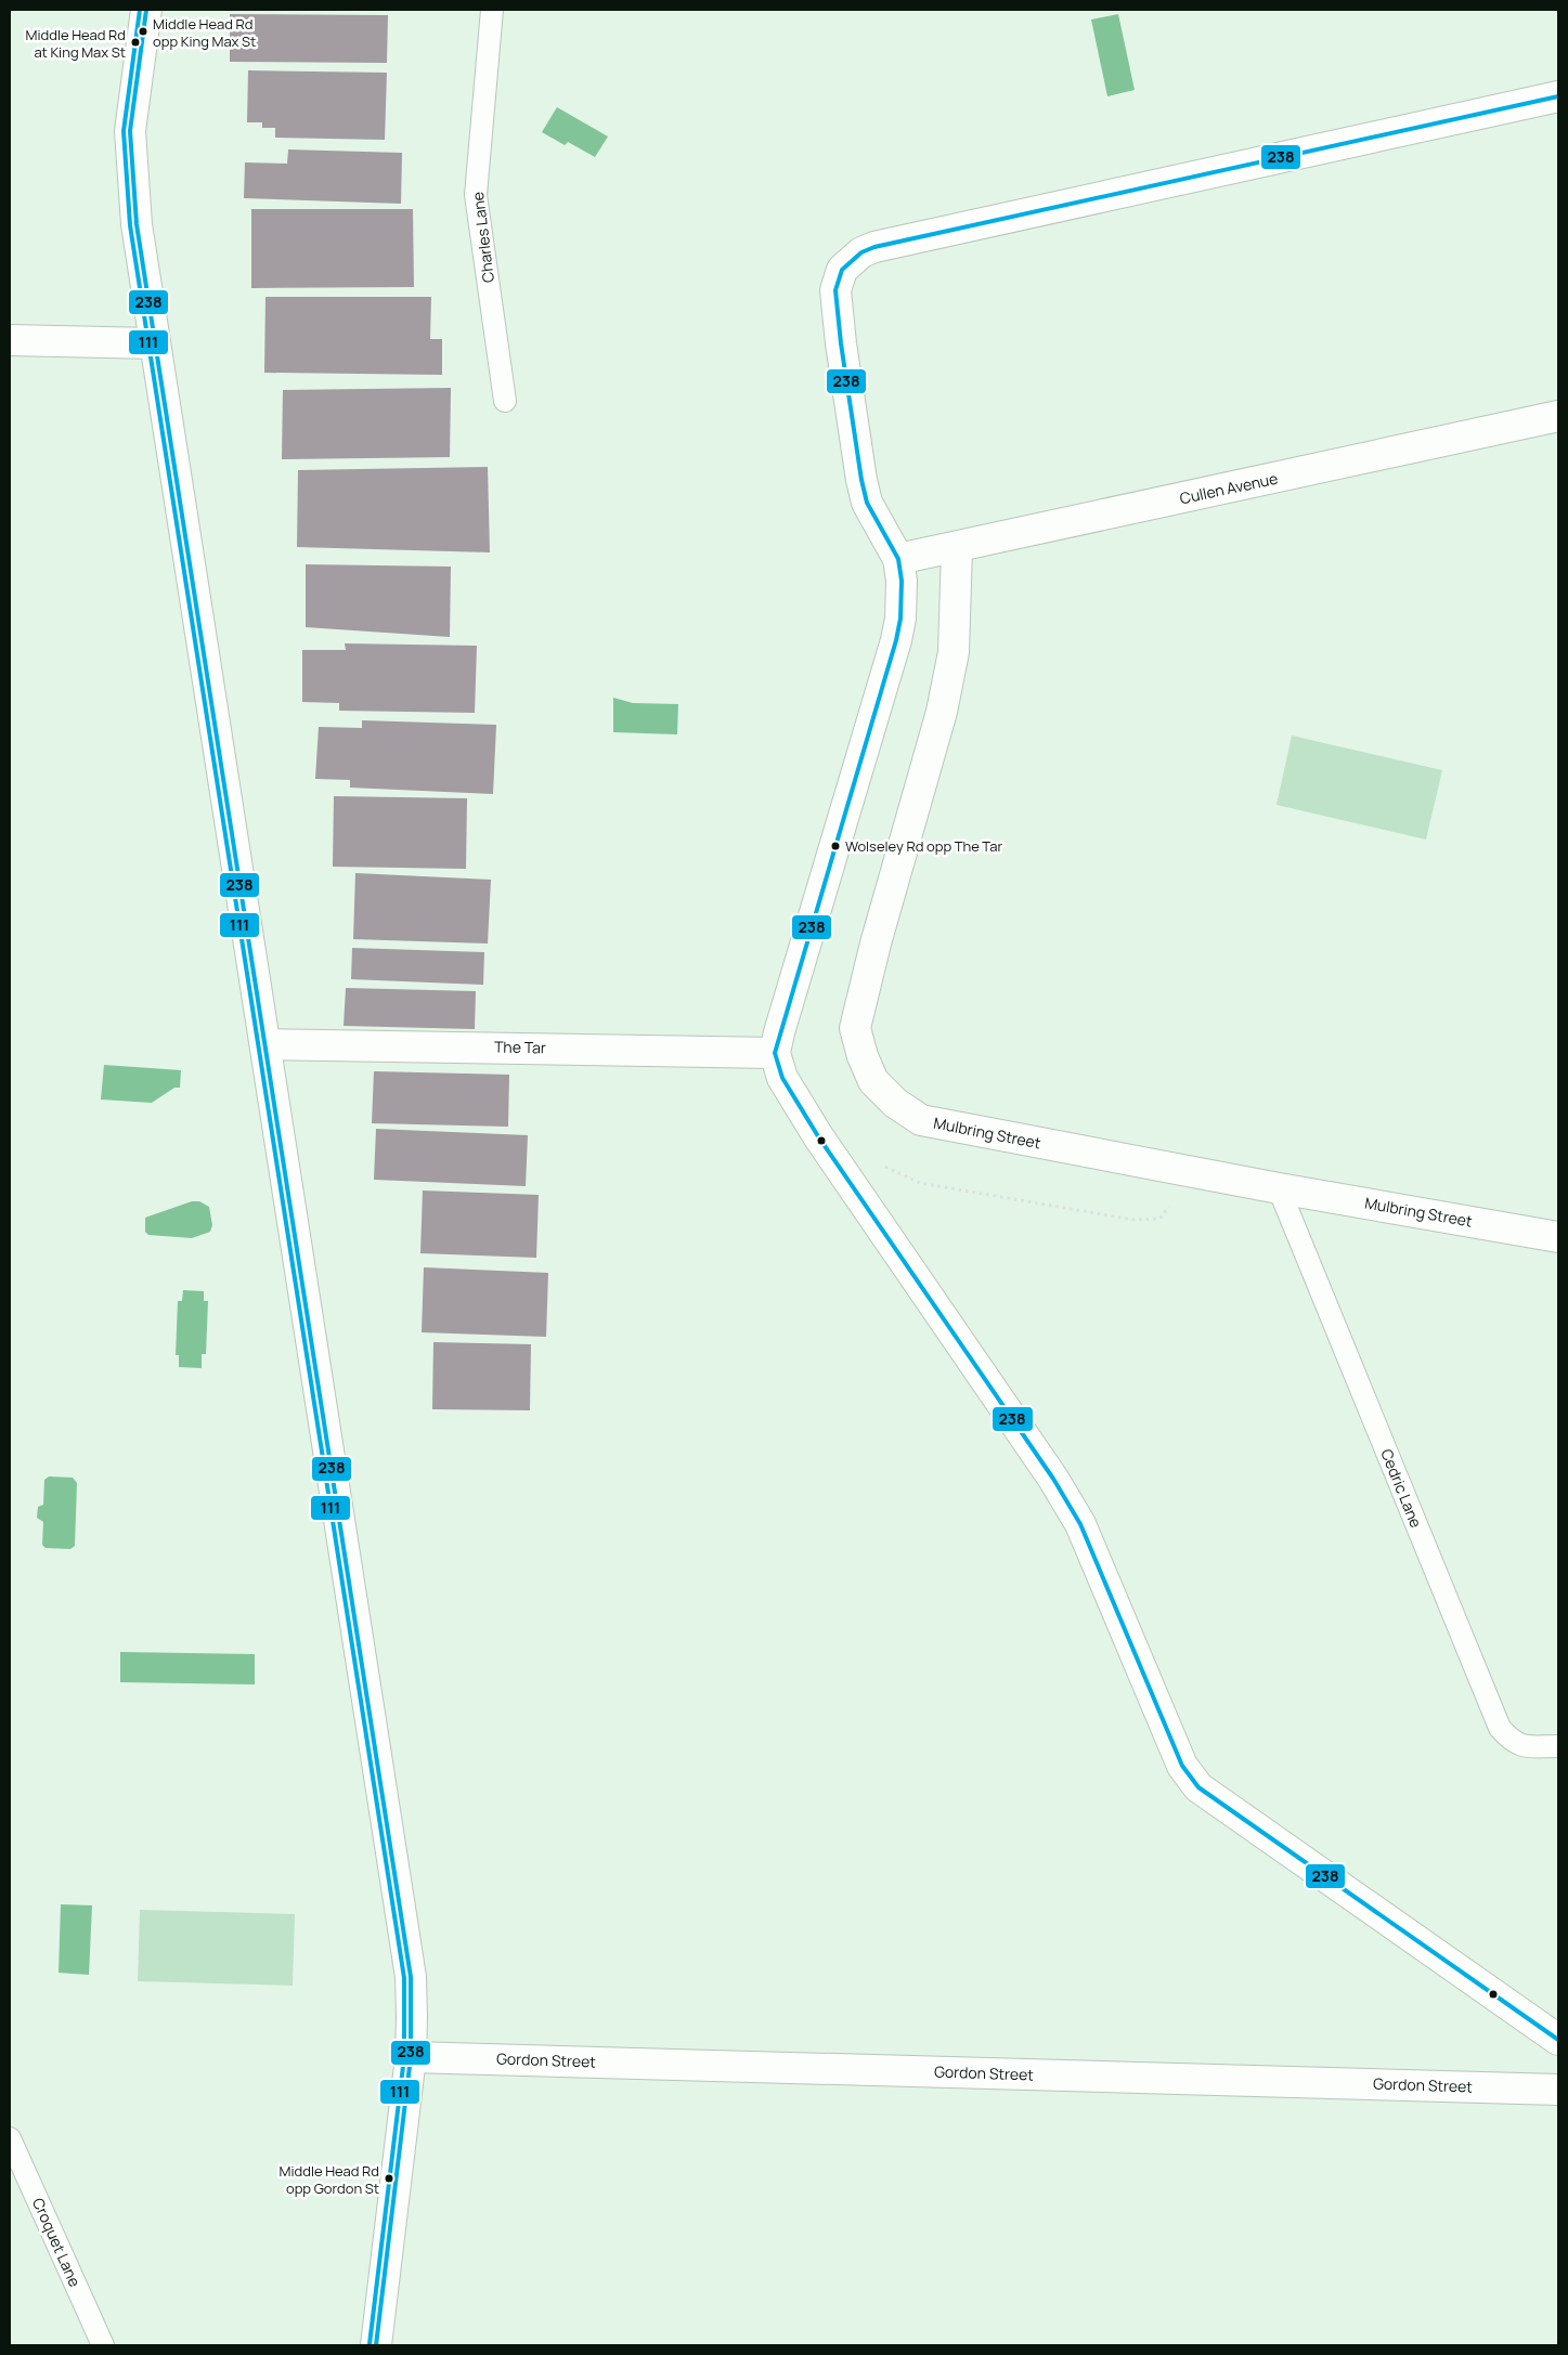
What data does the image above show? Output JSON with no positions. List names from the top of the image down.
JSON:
{
  "streets": {
    "street": [
      "Cullen Avenue",
      "The Tar",
      "Mulbring Street",
      "Gordon Street"
    ],
    "lane": ["Charles Lane", "Cedric Lane", "Croquet Lane"]
  },
  "crossings": [
    ["Cullen Avenue", "Mulbring Street"],
    ["Mulbring Street", "Cedric Lane"]
  ],
  "places": [
    "Middle Head Rd opp King Max St",
    "Middle Head Rd at King Max St",
    "Wolseley Rd opp The Tar",
    "Middle Head Rd opp Gordon St"
  ],
  "lines": ["transit line 238", "transit line 111"]
}
